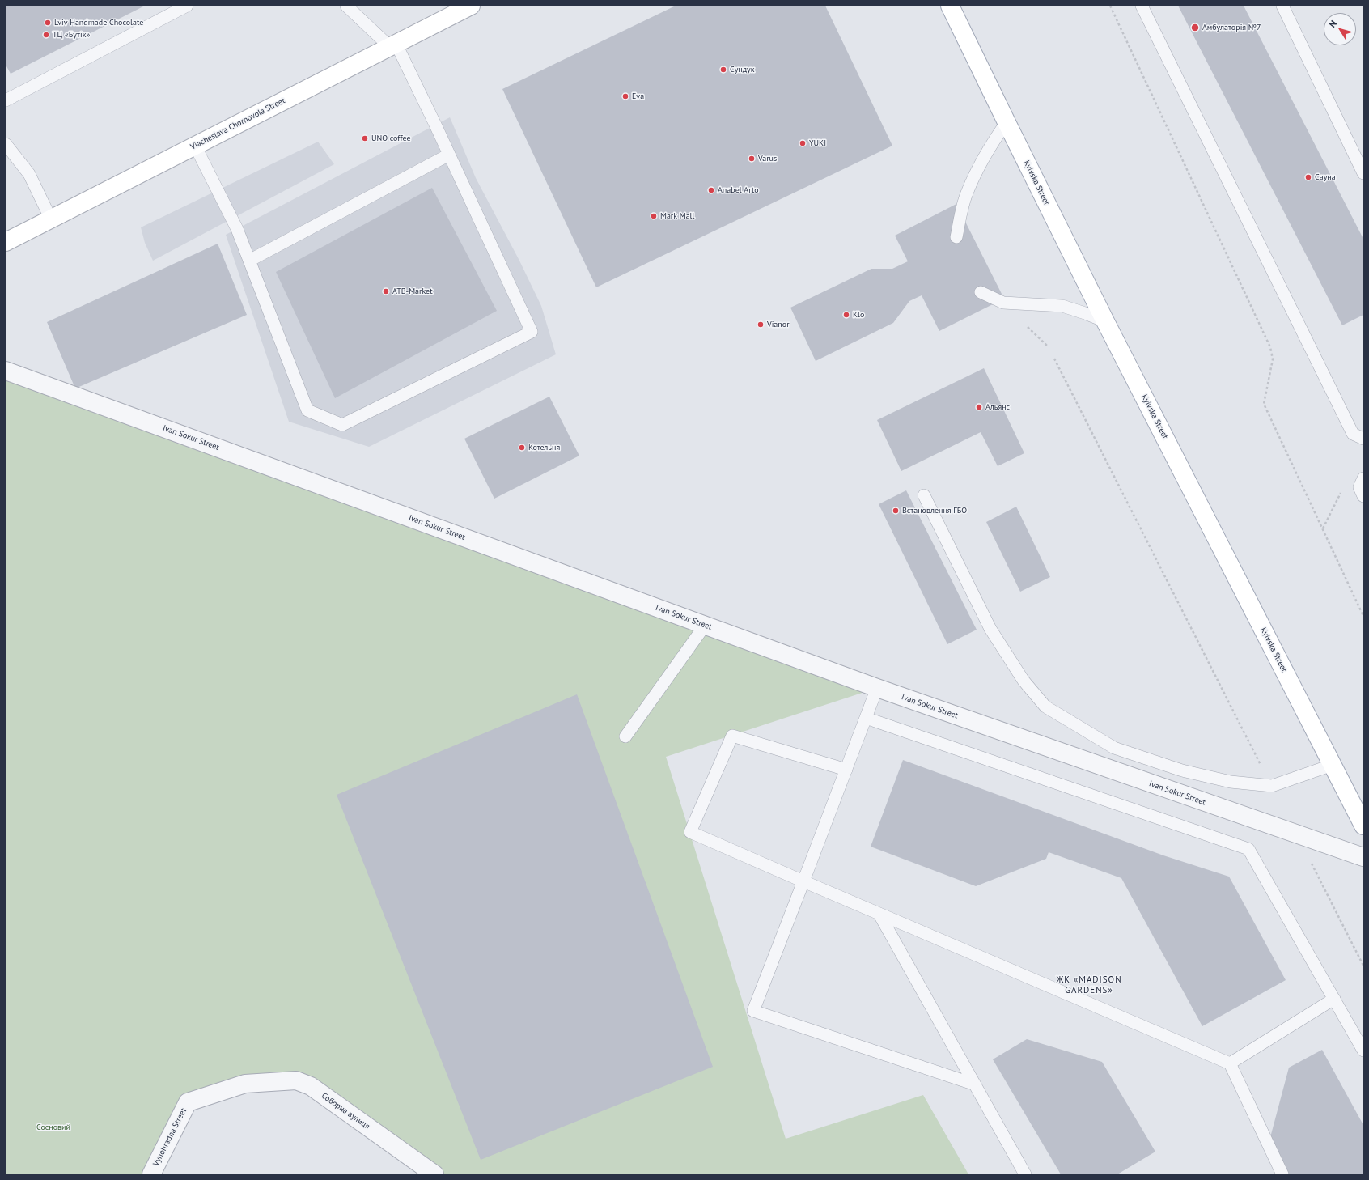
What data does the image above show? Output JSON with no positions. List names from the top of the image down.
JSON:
{
  "streets": {
    "main road": ["Viacheslava Chornovola Street", "Kyivska Street"],
    "street": ["Ivan Sokur Street", "Соборна вулиця", "Vynohradna Street"]
  },
  "crossings": [
    ["Соборна вулиця", "Vynohradna Street"]
  ],
  "districts": ["ЖК «MADISON GARDENS»"],
  "parks": ["Сосновий"],
  "places": [
    "Lviv Handmade Chocolate",
    "Амбулаторія №7",
    "ТЦ «Бутік»",
    "Сундук",
    "Eva",
    "UNO coffee",
    "YUKI",
    "Varus",
    "Сауна",
    "Anabel Arto",
    "Mark Mall",
    "ATB-Market",
    "Klo",
    "Vianor",
    "Альянс",
    "Котельня",
    "Встановлення ГБО"
  ],
  "north": "top left"
}
